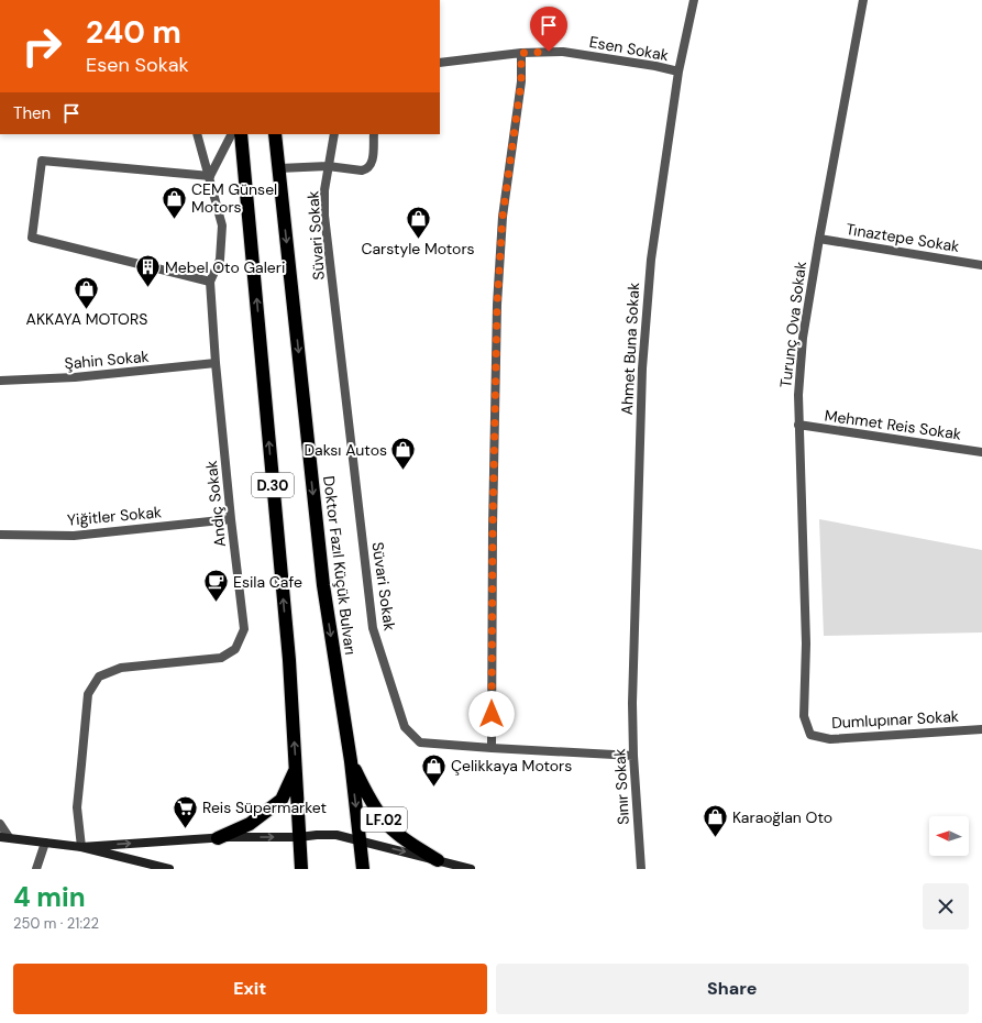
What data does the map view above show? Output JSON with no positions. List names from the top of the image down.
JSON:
{
  "streets": {
    "highway": ["D.30", "Doktor Fazıl Küçük Bulvarı", "LF.02"],
    "street": [
      "Esen Sokak",
      "Süvari Sokak",
      "Tınaztepe Sokak",
      "Turunç Ova Sokak",
      "Ahmet Buna Sokak",
      "Şahin Sokak",
      "Mehmet Reis Sokak",
      "Andıç Sokak",
      "Yiğitler Sokak",
      "Dumlupınar Sokak",
      "Sınır Sokak"
    ]
  },
  "crossings": [
    ["Esen Sokak", "Ahmet Buna Sokak"],
    ["Süvari Sokak", "Sınır Sokak"],
    ["Tınaztepe Sokak", "Turunç Ova Sokak"],
    ["Turunç Ova Sokak", "Mehmet Reis Sokak"],
    ["Turunç Ova Sokak", "Dumlupınar Sokak"],
    ["Ahmet Buna Sokak", "Sınır Sokak"],
    ["Şahin Sokak", "Andıç Sokak"],
    ["D.30", "LF.02"],
    ["Andıç Sokak", "Yiğitler Sokak"],
    ["Doktor Fazıl Küçük Bulvarı", "LF.02"]
  ],
  "places": {
    "shop": [
      "CEM Günsel Motors",
      "Carstyle Motors",
      "AKKAYA MOTORS",
      "Daksı Autos",
      "Çelikkaya Motors",
      "Karaoğlan Oto"
    ],
    "building": ["Mebel Oto Galeri"],
    "cafe": ["Esila Cafe"],
    "supermarket": ["Reis Süpermarket"]
  },
  "north": "left",
  "page": {
    "turn": ["240 m", "Esen Sokak"],
    "then": "Then",
    "heading": ["4 min", "250 m · 21:22"],
    "buttons": ["Exit", "Share"]
  }
}
